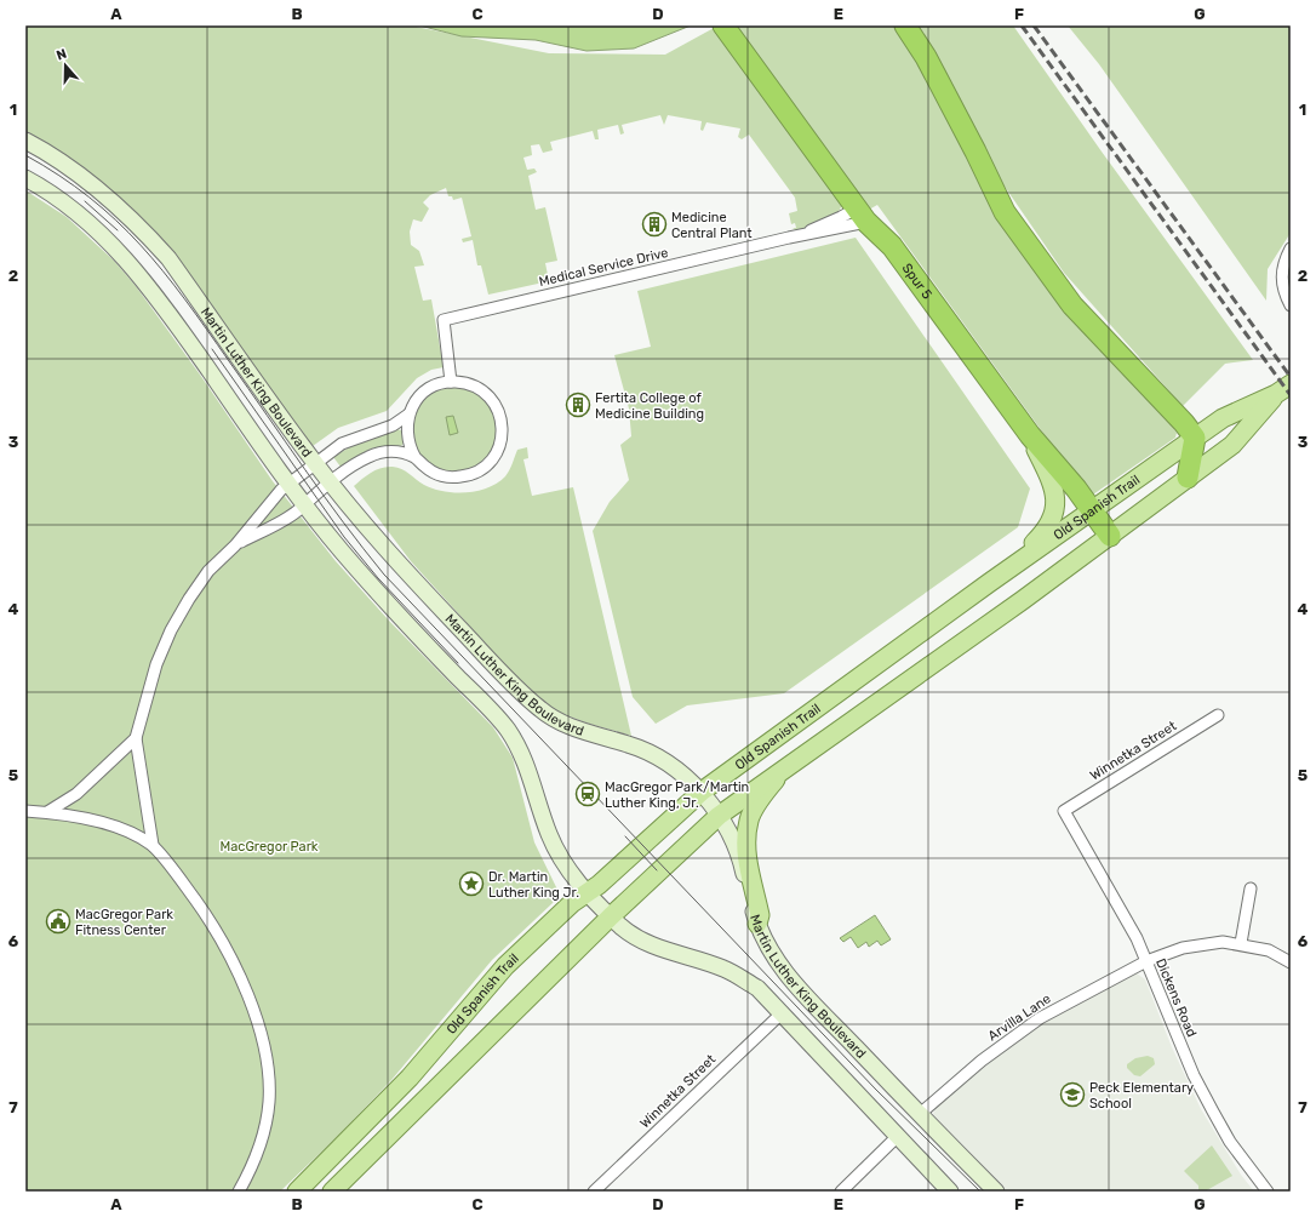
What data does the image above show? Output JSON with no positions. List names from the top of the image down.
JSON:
{
  "streets": {
    "highway": ["Spur 5"],
    "main road": ["Martin Luther King Boulevard", "Old Spanish Trail"],
    "street": [
      "Medical Service Drive",
      "Winnetka Street",
      "Dickens Road",
      "Arvilla Lane"
    ]
  },
  "crossings": [
    ["Medical Service Drive", "Spur 5"],
    ["Spur 5", "Old Spanish Trail"],
    ["Martin Luther King Boulevard", "Old Spanish Trail"],
    ["Martin Luther King Boulevard", "Arvilla Lane"],
    ["Winnetka Street", "Dickens Road"],
    ["Dickens Road", "Arvilla Lane"]
  ],
  "parks": ["MacGregor Park"],
  "places": {
    "building": ["Medicine Central Plant", "Fertita College of Medicine Building"],
    "station": ["MacGregor Park/Martin Luther King, Jr."],
    "place": ["Dr. Martin Luther King Jr."],
    "public building": ["MacGregor Park Fitness Center"],
    "school or university": ["Peck Elementary School"]
  },
  "north": "top",
  "grid": {
    "columns": [
      "A",
      "B",
      "C",
      "D",
      "E",
      "F",
      "G"
    ],
    "rows": [
      "1",
      "2",
      "3",
      "4",
      "5",
      "6",
      "7"
    ]
  }
}
